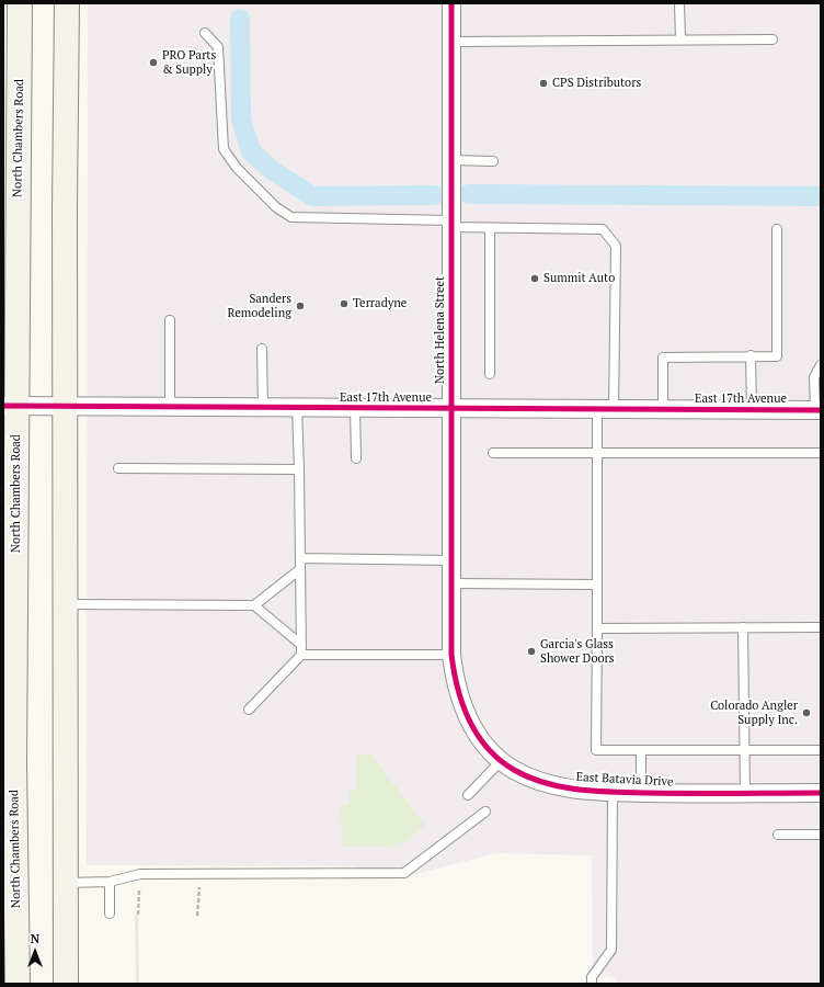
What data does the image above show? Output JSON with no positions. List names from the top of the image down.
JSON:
{
  "streets": {
    "main road": ["North Chambers Road"],
    "street": ["North Helena Street", "East 17th Avenue", "East Batavia Drive"]
  },
  "crossings": [
    ["North Chambers Road", "East 17th Avenue"],
    ["North Helena Street", "East 17th Avenue"],
    ["North Helena Street", "East Batavia Drive"]
  ],
  "places": [
    "PRO Parts & Supply",
    "CPS Distributors",
    "Summit Auto",
    "Terradyne",
    "Sanders Remodeling",
    "Garcia's Glass Shower Doors",
    "Colorado Angler Supply Inc."
  ],
  "north": "top"
}
